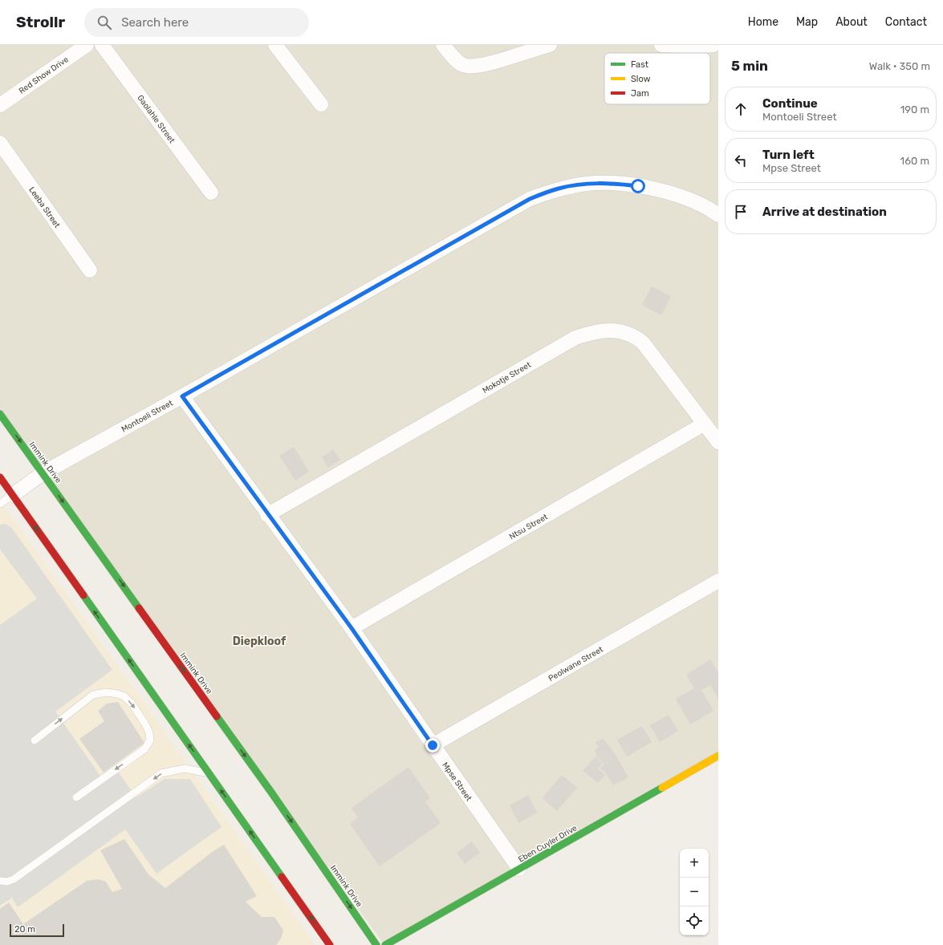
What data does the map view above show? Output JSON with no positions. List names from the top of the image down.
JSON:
{
  "streets": {
    "main road": ["Immink Drive", "Eben Cuyler Drive"],
    "street": [
      "Red Show Drive",
      "Gaolahle Street",
      "Leeba Street",
      "Mokotje Street",
      "Montoeli Street",
      "Ntsu Street",
      "Peolwane Street",
      "Mpse Street"
    ]
  },
  "crossings": [
    ["Mokotje Street", "Ntsu Street"],
    ["Mokotje Street", "Mpse Street"],
    ["Montoeli Street", "Immink Drive"],
    ["Montoeli Street", "Mpse Street"],
    ["Ntsu Street", "Mpse Street"],
    ["Peolwane Street", "Mpse Street"],
    ["Mpse Street", "Eben Cuyler Drive"]
  ],
  "districts": ["Diepkloof"],
  "legend": ["Fast", "Slow", "Jam"],
  "scale_bar": "20 m",
  "page": {
    "header": "Strollr",
    "search": "Search here",
    "nav": [
      "Home",
      "Map",
      "About",
      "Contact"
    ],
    "heading": ["5 min", "Walk · 350 m"],
    "list": [
      ["Continue", "Montoeli Street", "190 m"],
      ["Turn left", "Mpse Street", "160 m"],
      "Arrive at destination"
    ],
    "map_buttons": ["+", "−"],
    "scale": "20 m"
  }
}
